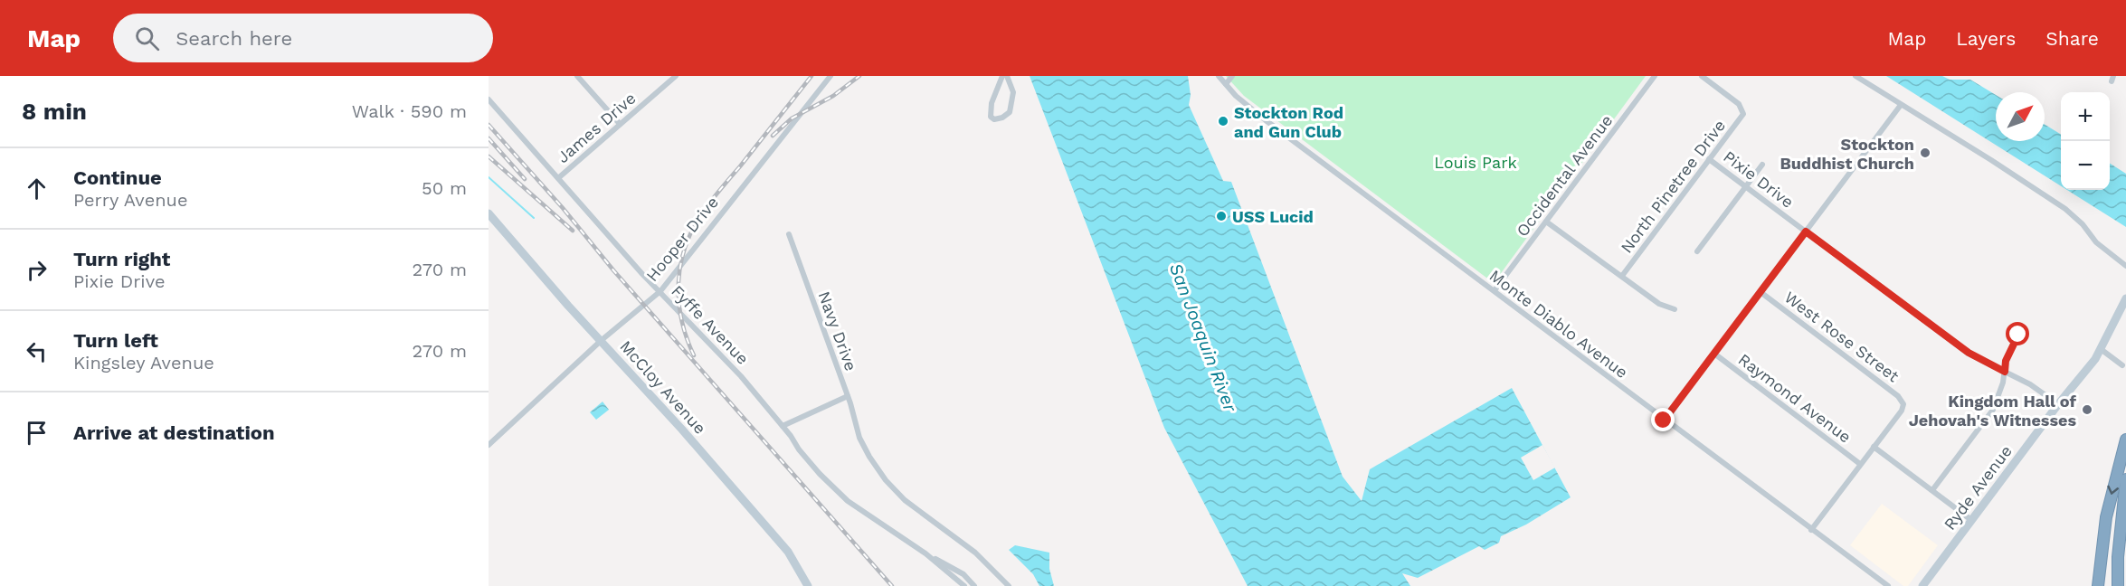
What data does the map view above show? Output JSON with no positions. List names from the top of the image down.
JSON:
{
  "streets": {
    "street": [
      "James Drive",
      "Occidental Avenue",
      "Pixie Drive",
      "North Pinetree Drive",
      "Hooper Drive",
      "Monte Diablo Avenue",
      "Fyffe Avenue",
      "Navy Drive",
      "West Rose Street",
      "McCloy Avenue",
      "Raymond Avenue",
      "Ryde Avenue"
    ]
  },
  "crossings": [
    ["James Drive", "Fyffe Avenue"],
    ["Occidental Avenue", "Monte Diablo Avenue"],
    ["Pixie Drive", "North Pinetree Drive"],
    ["Pixie Drive", "Ryde Avenue"],
    ["Hooper Drive", "Fyffe Avenue"],
    ["Hooper Drive", "McCloy Avenue"]
  ],
  "water": ["San Joaquin River"],
  "parks": ["Louis Park"],
  "places": [
    "Stockton Rod and Gun Club",
    "Stockton Buddhist Church",
    "USS Lucid",
    "Kingdom Hall of Jehovah's Witnesses"
  ],
  "north": "top right",
  "page": {
    "header": "Map",
    "search": "Search here",
    "nav": ["Map", "Layers", "Share"],
    "heading": ["8 min", "Walk · 590 m"],
    "map_buttons": ["+", "−"],
    "list": [
      ["Continue", "Perry Avenue", "50 m"],
      ["Turn right", "Pixie Drive", "270 m"],
      ["Turn left", "Kingsley Avenue", "270 m"],
      "Arrive at destination"
    ]
  }
}
